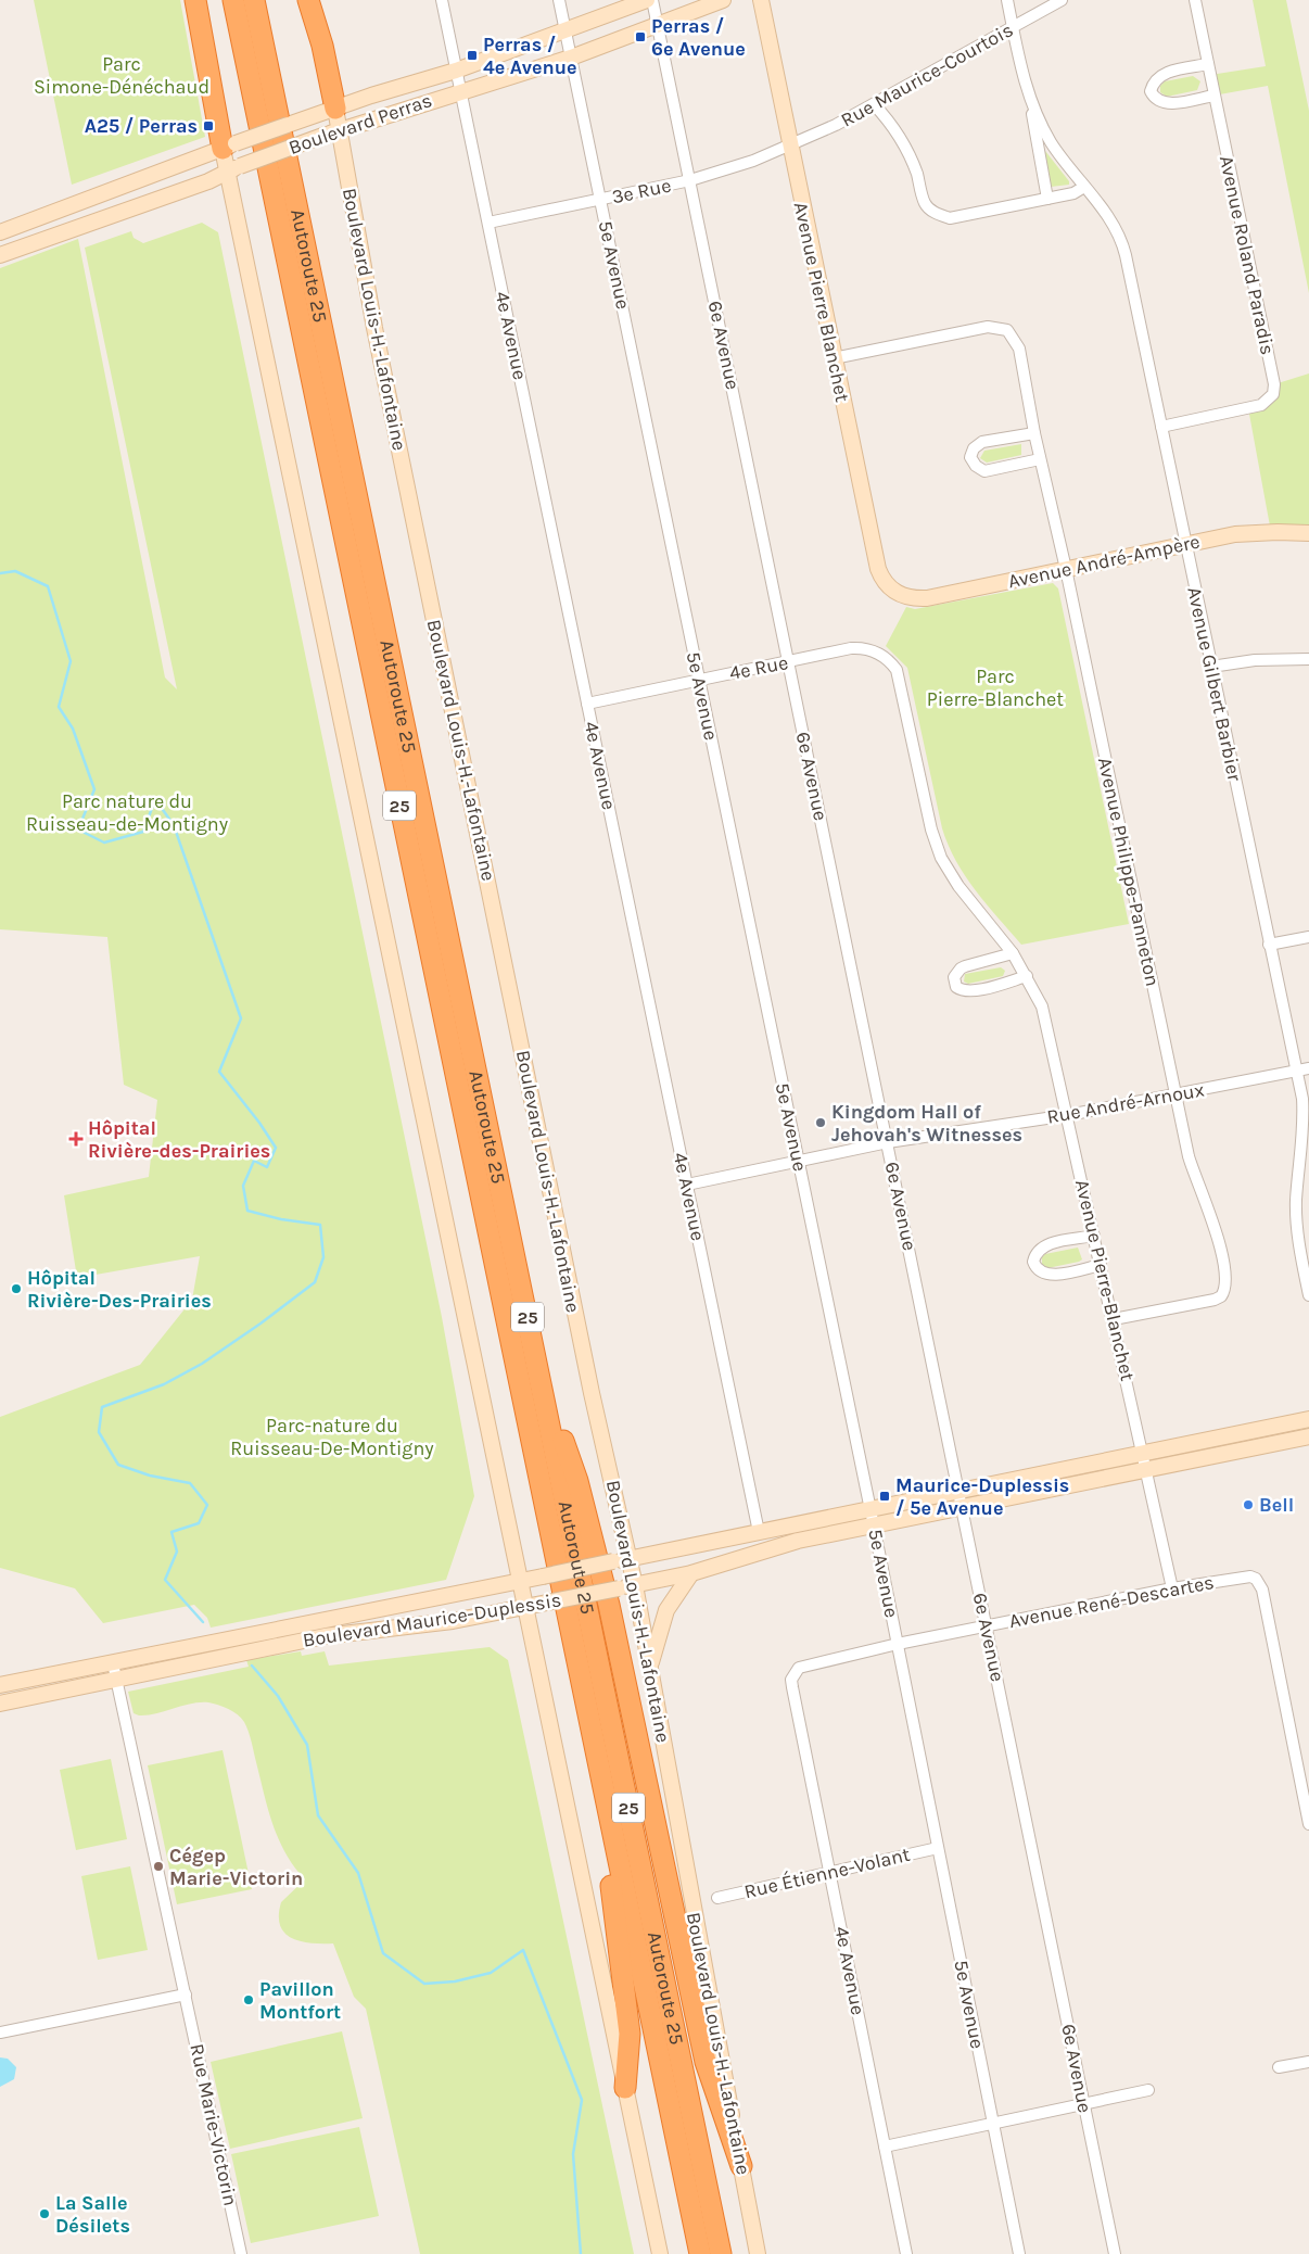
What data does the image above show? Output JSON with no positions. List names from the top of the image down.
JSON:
{
  "streets": {
    "highway": ["Autoroute 25", "25"],
    "main road": [
      "Boulevard Perras",
      "Avenue Pierre Blanchet",
      "Boulevard Louis-H.-Lafontaine",
      "Avenue André-Ampère",
      "Boulevard Maurice-Duplessis"
    ],
    "street": [
      "Rue Maurice-Courtois",
      "3e Rue",
      "Avenue Roland Paradis",
      "5e Avenue",
      "4e Avenue",
      "6e Avenue",
      "4e Rue",
      "Avenue Gilbert Barbier",
      "Avenue Philippe-Panneton",
      "Rue André-Arnoux",
      "Avenue Pierre-Blanchet",
      "Avenue René-Descartes",
      "Rue Étienne-Volant",
      "Rue Marie-Victorin"
    ]
  },
  "crossings": [
    ["Rue Maurice-Courtois", "3e Rue"],
    ["Rue Maurice-Courtois", "Avenue Pierre Blanchet"],
    ["Rue Maurice-Courtois", "Avenue Gilbert Barbier"],
    ["Boulevard Perras", "5e Avenue"],
    ["Boulevard Perras", "Boulevard Louis-H.-Lafontaine"],
    ["Boulevard Perras", "4e Avenue"],
    ["Boulevard Perras", "6e Avenue"],
    ["3e Rue", "5e Avenue"],
    ["3e Rue", "Avenue Pierre Blanchet"],
    ["3e Rue", "4e Avenue"],
    ["3e Rue", "6e Avenue"],
    ["Avenue Roland Paradis", "Avenue Gilbert Barbier"],
    ["5e Avenue", "4e Rue"],
    ["5e Avenue", "Rue André-Arnoux"],
    ["5e Avenue", "Avenue René-Descartes"],
    ["5e Avenue", "Boulevard Maurice-Duplessis"],
    ["5e Avenue", "Rue Étienne-Volant"],
    ["Avenue Pierre Blanchet", "Avenue André-Ampère"],
    ["Avenue Pierre Blanchet", "Avenue Philippe-Panneton"],
    ["Boulevard Louis-H.-Lafontaine", "Boulevard Maurice-Duplessis"],
    ["4e Avenue", "4e Rue"],
    ["4e Avenue", "Rue André-Arnoux"],
    ["4e Avenue", "Avenue René-Descartes"],
    ["4e Avenue", "Boulevard Maurice-Duplessis"],
    ["4e Avenue", "Rue Étienne-Volant"],
    ["6e Avenue", "4e Rue"],
    ["6e Avenue", "Rue André-Arnoux"],
    ["6e Avenue", "Avenue René-Descartes"],
    ["6e Avenue", "Boulevard Maurice-Duplessis"],
    ["Avenue André-Ampère", "Avenue Gilbert Barbier"],
    ["Avenue André-Ampère", "Avenue Philippe-Panneton"],
    ["4e Rue", "Avenue Pierre-Blanchet"],
    ["Avenue Gilbert Barbier", "Rue André-Arnoux"],
    ["Avenue Philippe-Panneton", "Rue André-Arnoux"],
    ["Avenue Philippe-Panneton", "Avenue Pierre-Blanchet"],
    ["Rue André-Arnoux", "Avenue Pierre-Blanchet"],
    ["Avenue Pierre-Blanchet", "Avenue René-Descartes"],
    ["Avenue Pierre-Blanchet", "Boulevard Maurice-Duplessis"],
    ["Boulevard Maurice-Duplessis", "Rue Marie-Victorin"]
  ],
  "parks": [
    "Parc Simone-Dénéchaud",
    "Parc Pierre-Blanchet",
    "Parc nature du Ruisseau-de-Montigny",
    "Parc-nature du Ruisseau-De-Montigny"
  ],
  "places": {
    "transit": [
      "Perras / 6e Avenue",
      "Perras / 4e Avenue",
      "A25 / Perras",
      "Maurice-Duplessis / 5e Avenue"
    ],
    "other": [
      "Kingdom Hall of Jehovah's Witnesses",
      "Hôpital Rivière-Des-Prairies",
      "Bell",
      "Cégep Marie-Victorin",
      "Pavillon Montfort",
      "La Salle Désilets"
    ],
    "health": ["Hôpital Rivière-des-Prairies"]
  }
}
